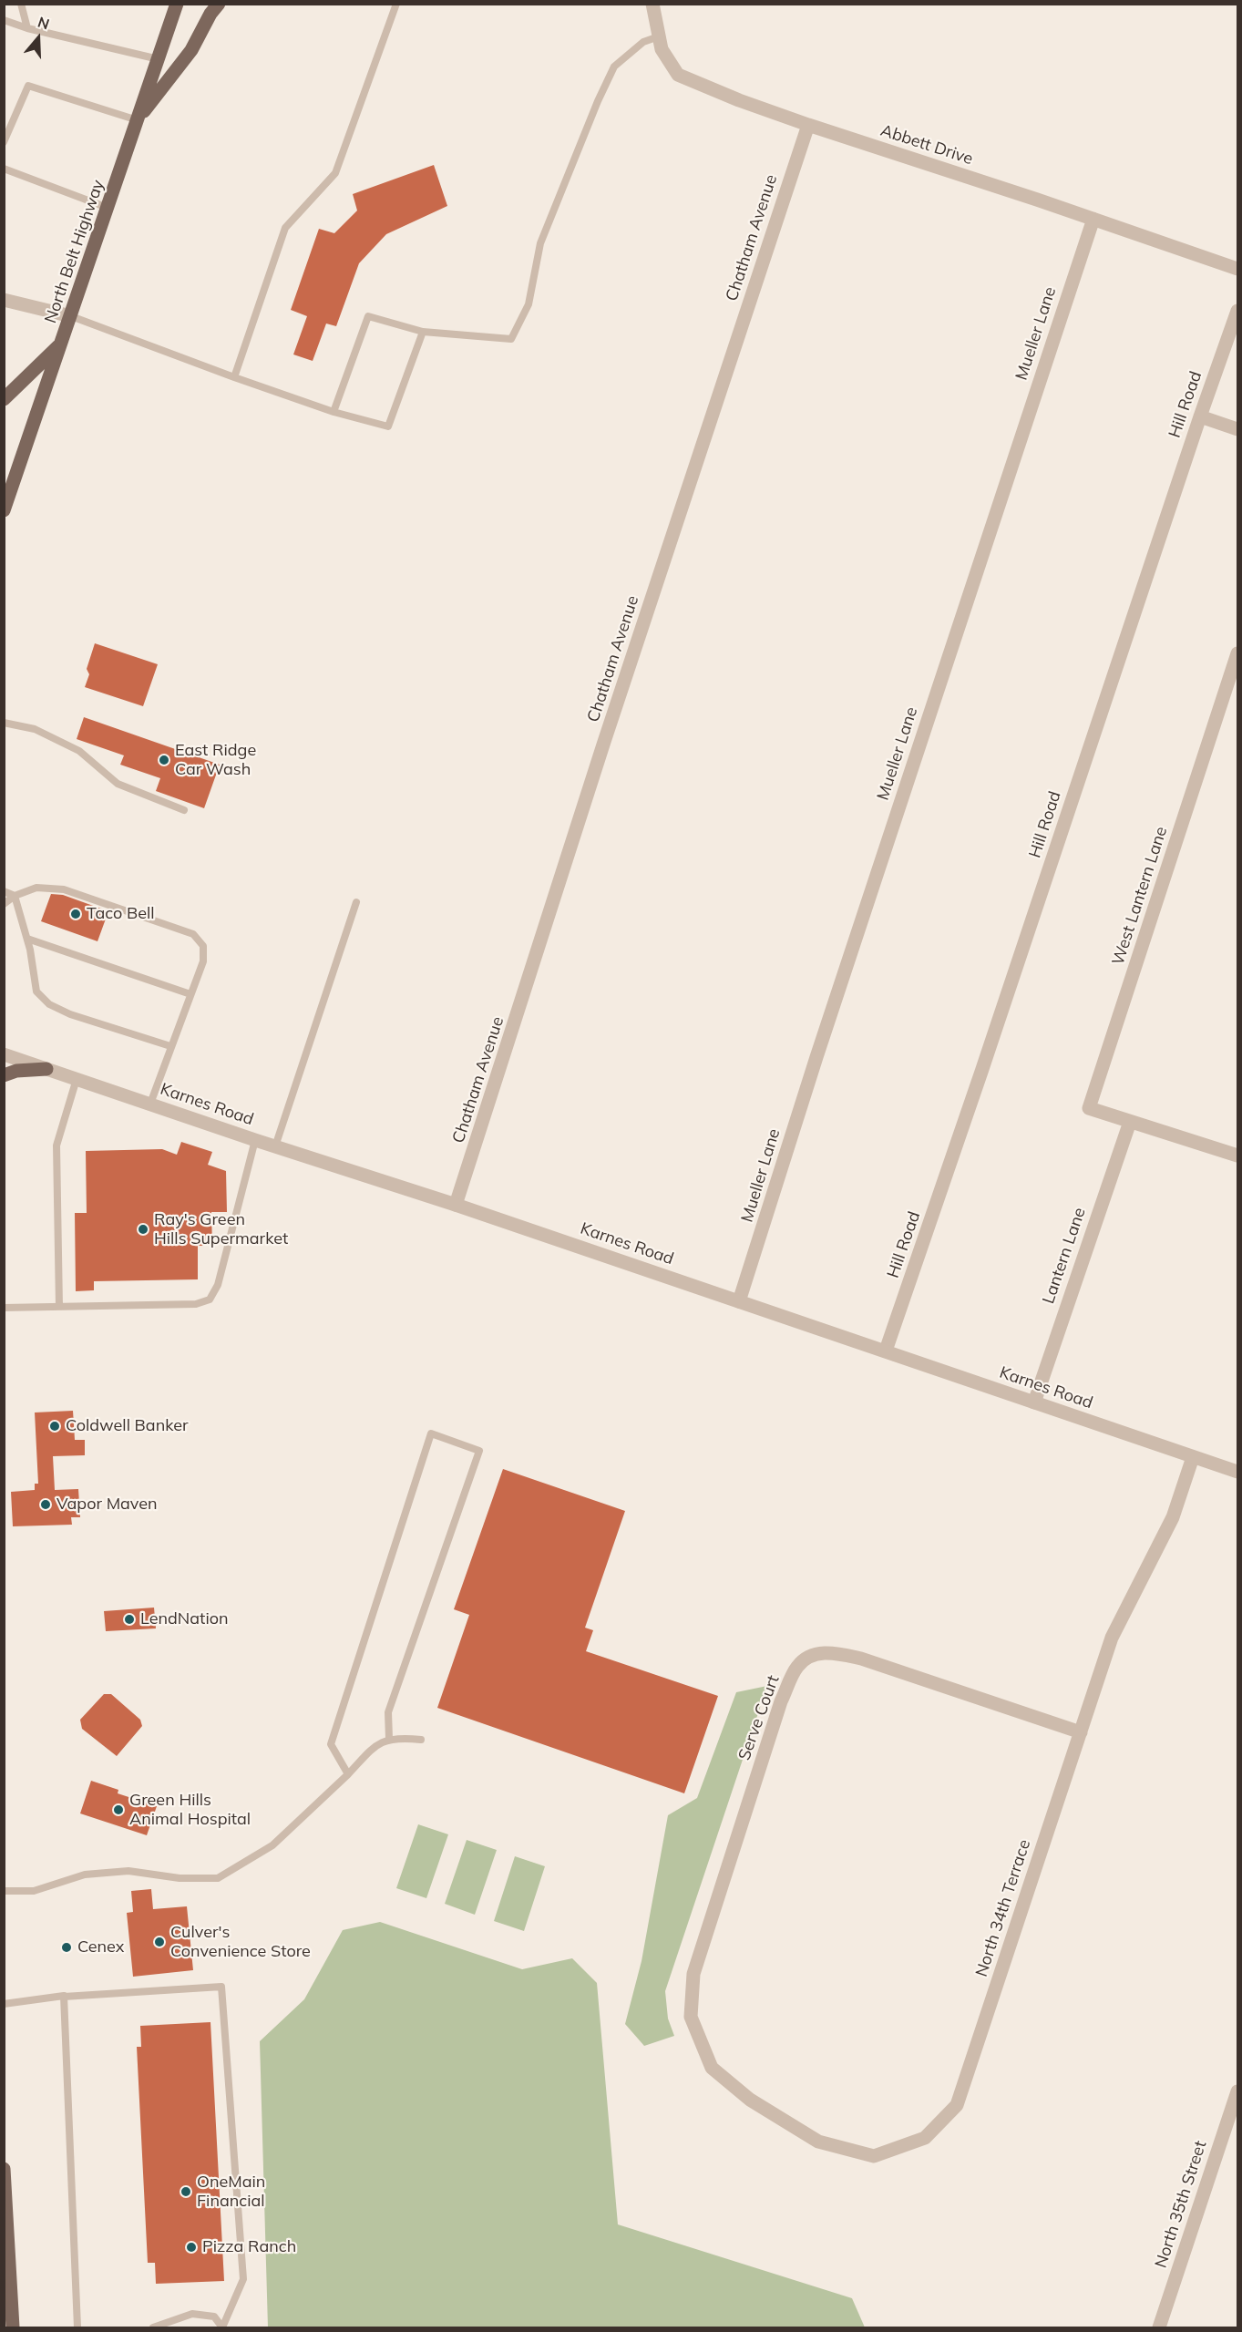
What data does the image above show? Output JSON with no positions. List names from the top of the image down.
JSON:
{
  "streets": {
    "main road": ["North Belt Highway"],
    "street": [
      "Abbett Drive",
      "Chatham Avenue",
      "Mueller Lane",
      "Hill Road",
      "West Lantern Lane",
      "Karnes Road",
      "Lantern Lane",
      "Serve Court",
      "North 34th Terrace",
      "North 35th Street"
    ]
  },
  "crossings": [
    ["Abbett Drive", "Chatham Avenue"],
    ["Abbett Drive", "Mueller Lane"],
    ["Chatham Avenue", "Karnes Road"],
    ["Mueller Lane", "Karnes Road"],
    ["Hill Road", "Karnes Road"],
    ["West Lantern Lane", "Lantern Lane"],
    ["Karnes Road", "Lantern Lane"],
    ["Karnes Road", "North 34th Terrace"],
    ["Serve Court", "North 34th Terrace"]
  ],
  "places": [
    "East Ridge Car Wash",
    "Taco Bell",
    "Ray's Green Hills Supermarket",
    "Coldwell Banker",
    "Vapor Maven",
    "LendNation",
    "Green Hills Animal Hospital",
    "Culver's Convenience Store",
    "Cenex",
    "OneMain Financial",
    "Pizza Ranch"
  ],
  "north": "top"
}
